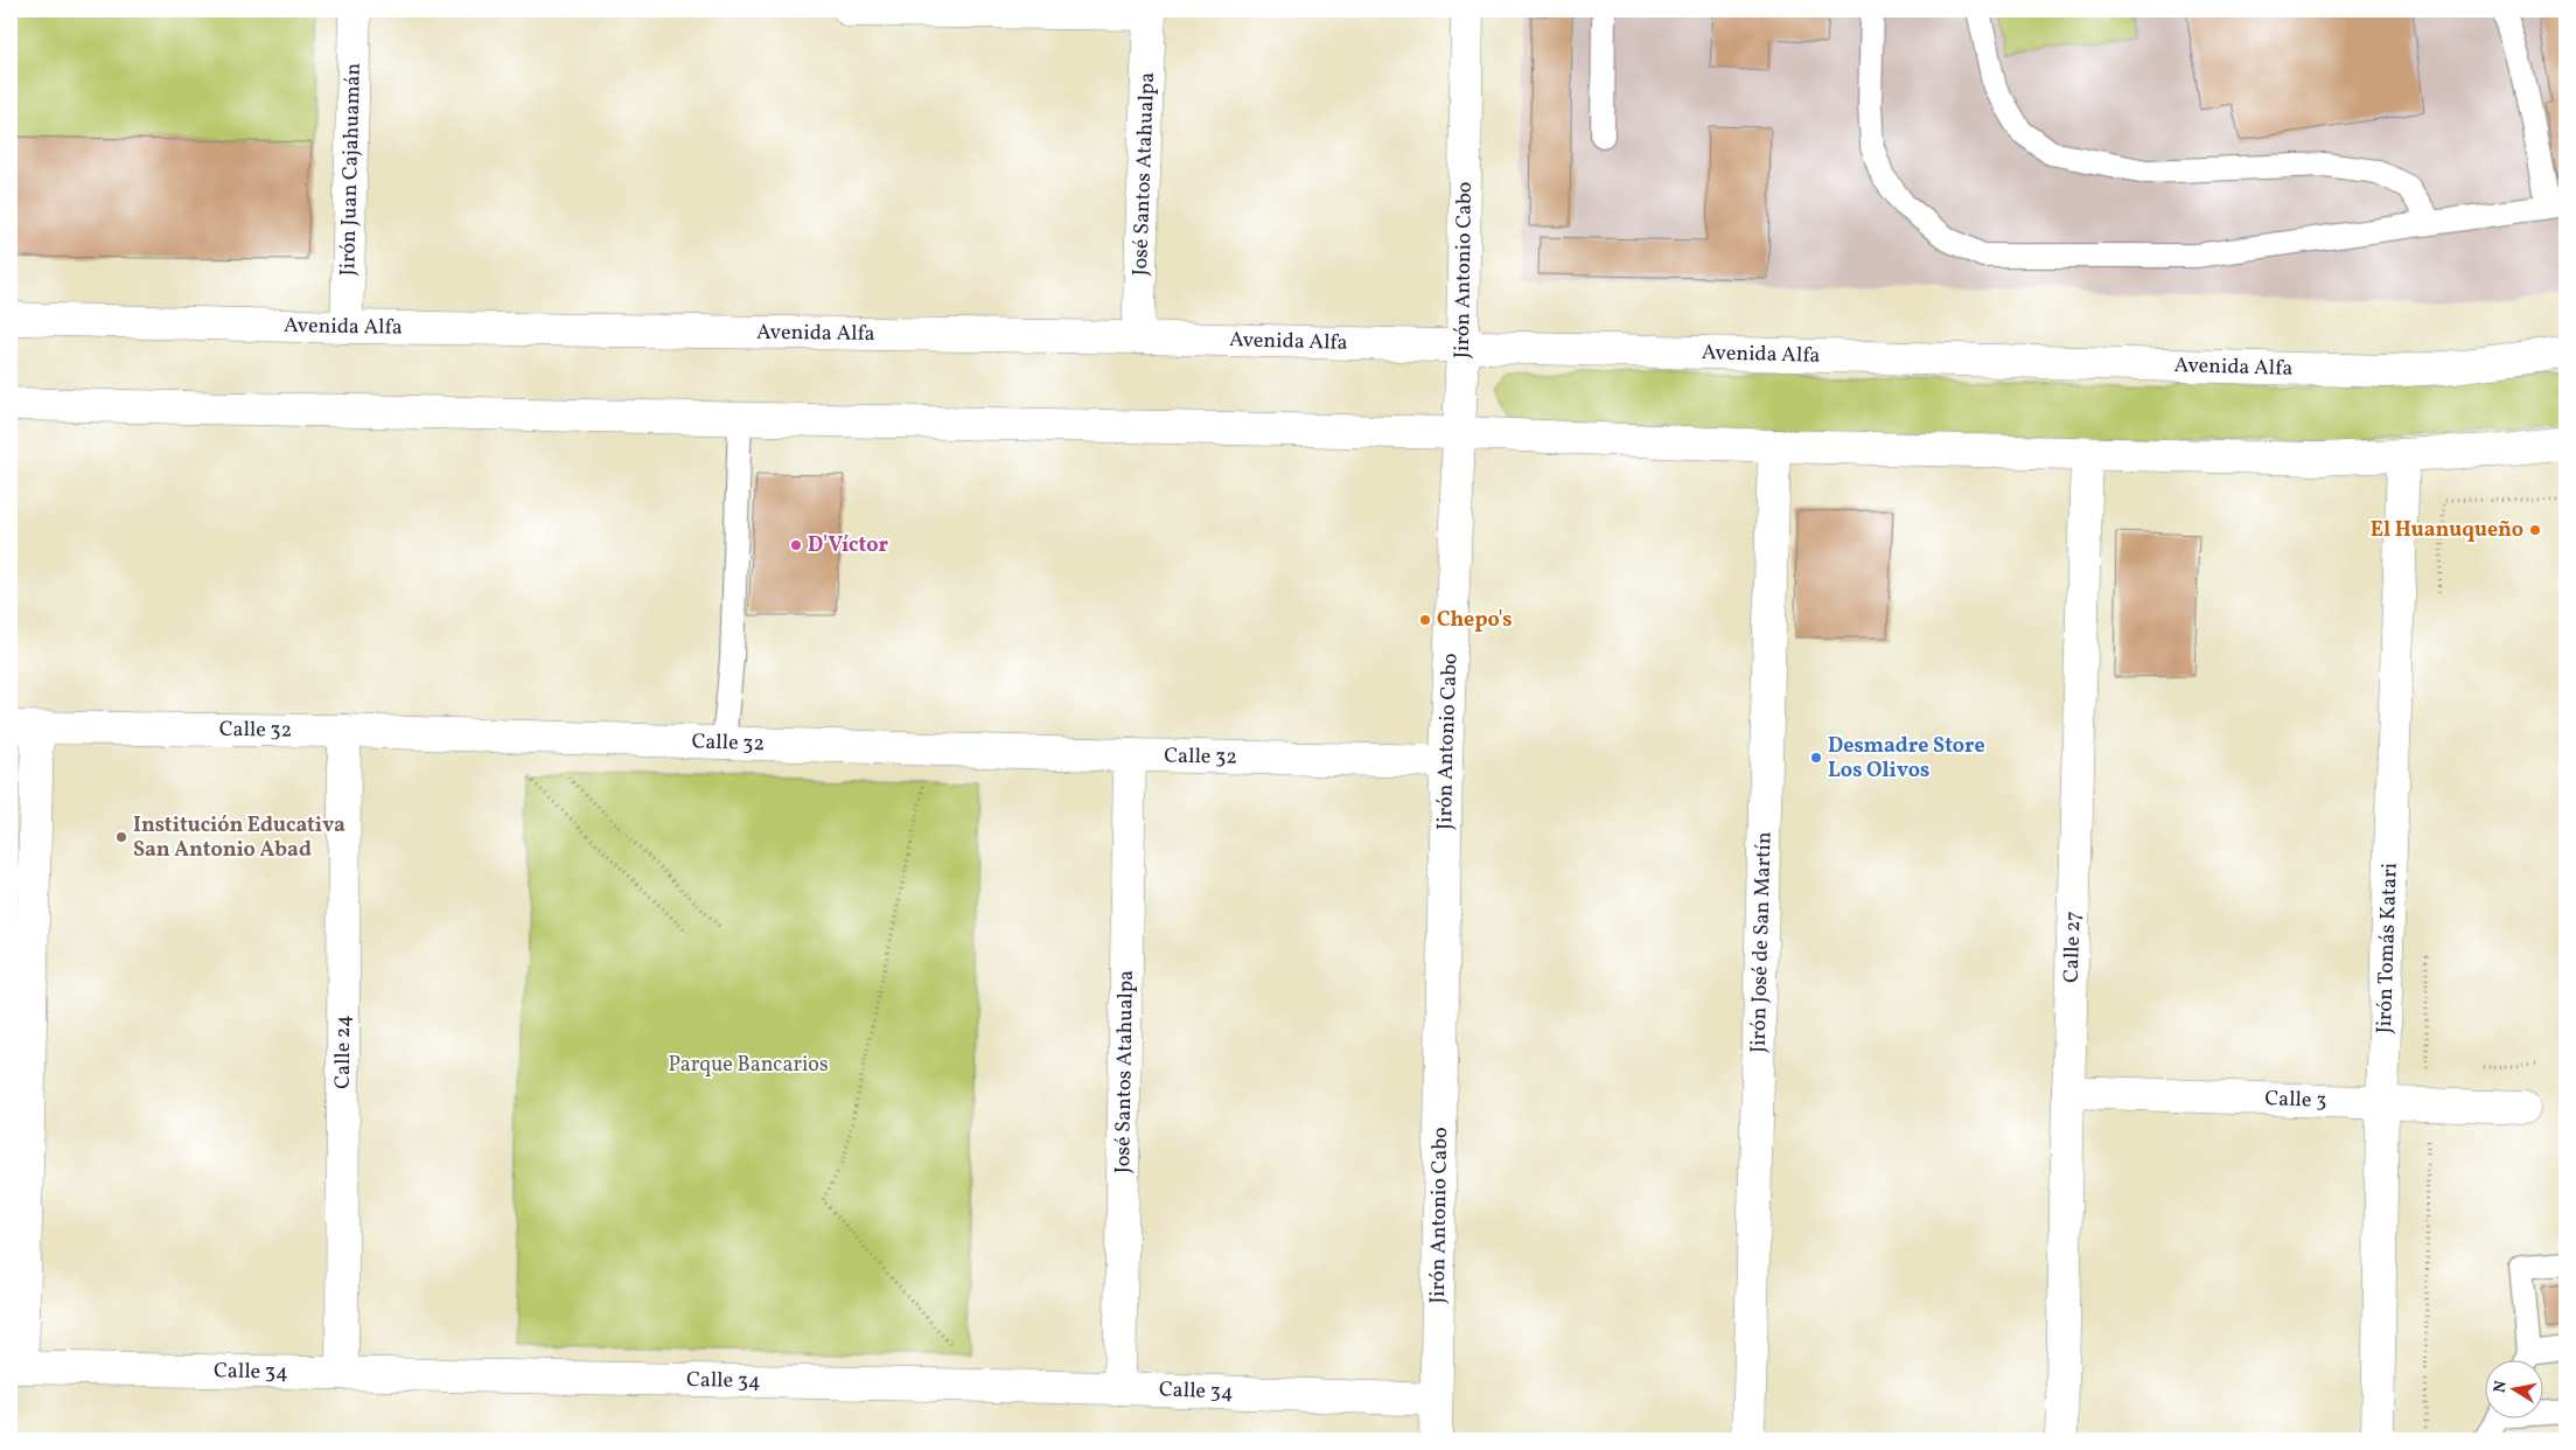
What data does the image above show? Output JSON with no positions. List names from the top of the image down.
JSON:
{
  "streets": {
    "street": [
      "Jirón Juan Cajahuamán",
      "José Santos Atahualpa",
      "Jirón Antonio Cabo",
      "Avenida Alfa",
      "Calle 32",
      "Jirón José de San Martín",
      "Calle 27",
      "Jirón Tomás Katari",
      "Calle 24",
      "Calle 3",
      "Calle 34"
    ]
  },
  "crossings": [
    ["Jirón Juan Cajahuamán", "Avenida Alfa"],
    ["José Santos Atahualpa", "Avenida Alfa"],
    ["José Santos Atahualpa", "Calle 32"],
    ["José Santos Atahualpa", "Calle 34"],
    ["Jirón Antonio Cabo", "Avenida Alfa"],
    ["Jirón Antonio Cabo", "Calle 32"],
    ["Jirón Antonio Cabo", "Calle 34"],
    ["Calle 32", "Calle 24"],
    ["Calle 27", "Calle 3"],
    ["Jirón Tomás Katari", "Calle 3"],
    ["Calle 24", "Calle 34"]
  ],
  "parks": ["Parque Bancarios"],
  "places": [
    "El Huanuqueño",
    "D'Víctor",
    "Chepo's",
    "Desmadre Store Los Olivos",
    "Institución Educativa San Antonio Abad"
  ],
  "north": "left"
}
